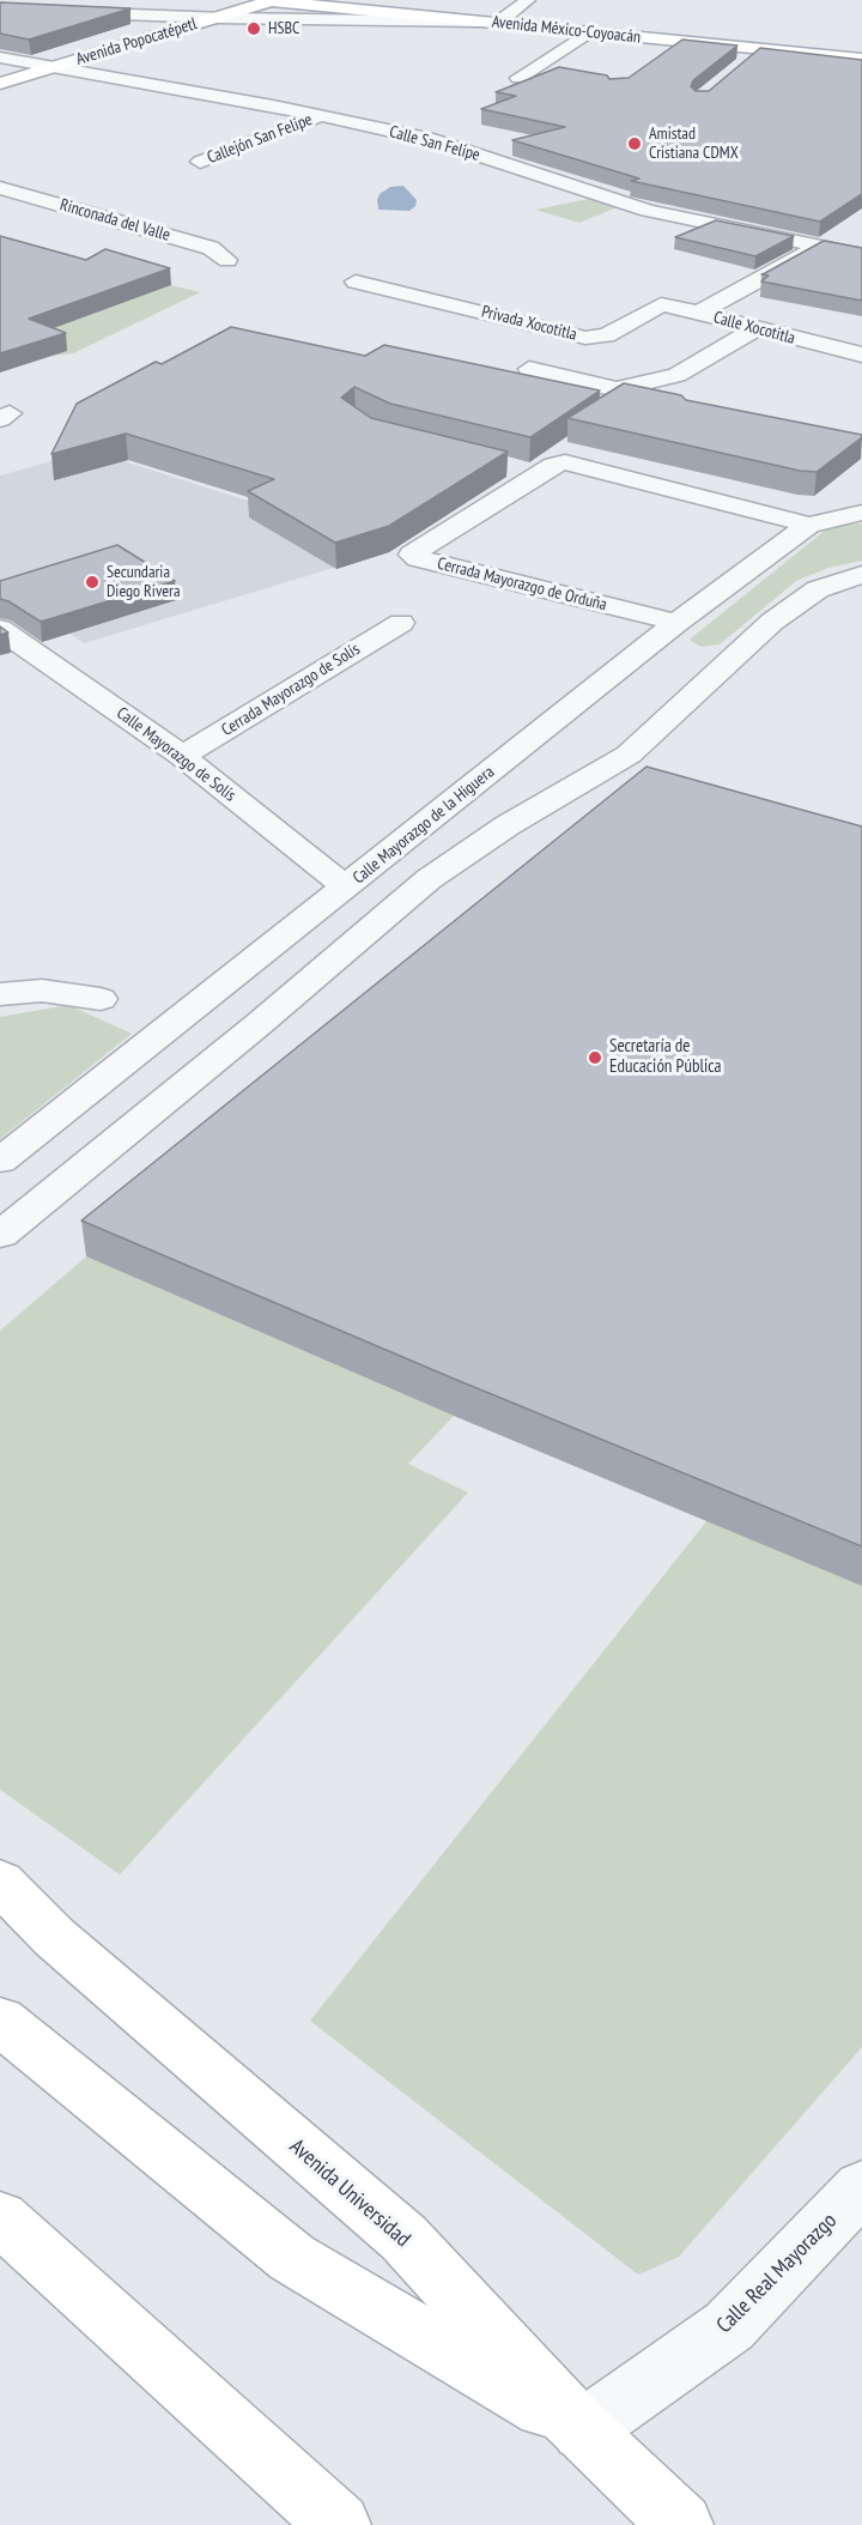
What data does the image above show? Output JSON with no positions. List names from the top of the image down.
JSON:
{
  "streets": {
    "main road": ["Avenida México-Coyoacán", "Avenida Popocatépetl", "Avenida Universidad"],
    "street": [
      "Callejón San Felipe",
      "Calle San Felipe",
      "Rinconada del Valle",
      "Privada Xocotitla",
      "Calle Xocotitla",
      "Cerrada Mayorazgo de Orduña",
      "Cerrada Mayorazgo de Solís",
      "Calle Mayorazgo de Solís",
      "Calle Mayorazgo de la Higuera",
      "Calle Real Mayorazgo"
    ]
  },
  "crossings": [
    ["Avenida México-Coyoacán", "Avenida Popocatépetl"],
    ["Avenida Popocatépetl", "Calle San Felipe"],
    ["Callejón San Felipe", "Calle San Felipe"],
    ["Calle San Felipe", "Calle Xocotitla"],
    ["Privada Xocotitla", "Calle Xocotitla"],
    ["Cerrada Mayorazgo de Orduña", "Calle Mayorazgo de la Higuera"],
    ["Cerrada Mayorazgo de Solís", "Calle Mayorazgo de Solís"],
    ["Calle Mayorazgo de Solís", "Calle Mayorazgo de la Higuera"],
    ["Avenida Universidad", "Calle Real Mayorazgo"]
  ],
  "places": [
    "HSBC",
    "Amistad Cristiana CDMX",
    "Secundaria Diego Rivera",
    "Secretaría de Educación Pública"
  ]
}
